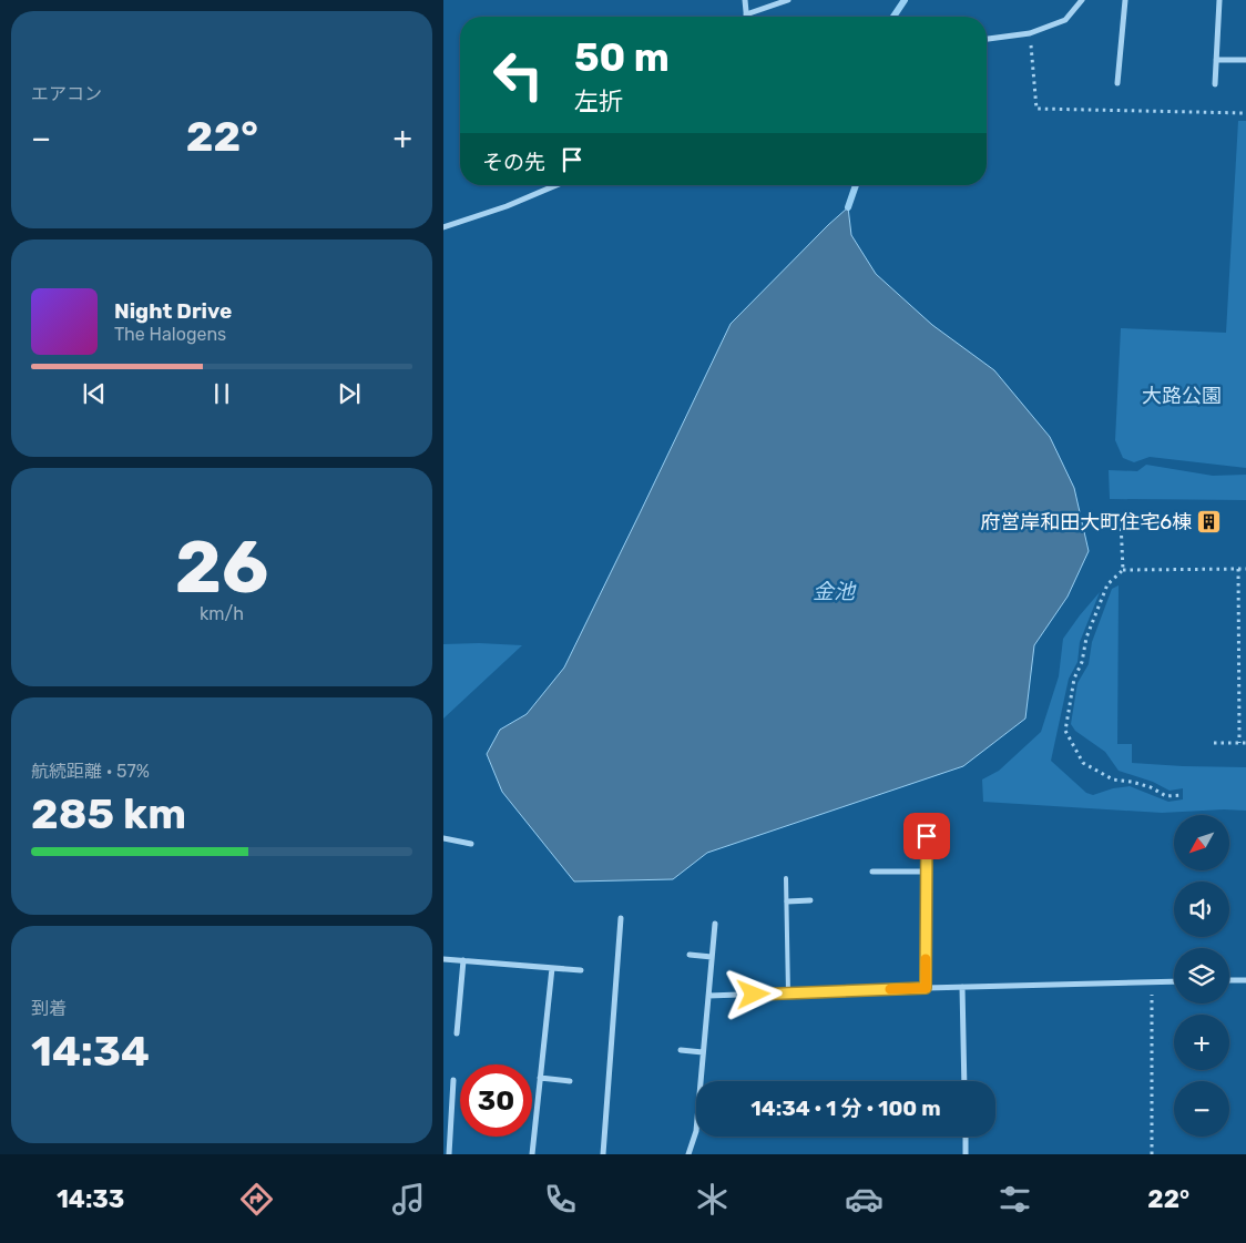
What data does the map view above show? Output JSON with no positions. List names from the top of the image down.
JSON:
{
  "water": ["金池"],
  "parks": ["大路公園"],
  "places": {
    "building": ["府営岸和田大町住宅6棟"]
  },
  "north": "bottom left",
  "page": {
    "tile": [
      "エアコン",
      ["26", "km/h"],
      ["航続距離 · 57%", "285 km"],
      ["到着", "14:34"]
    ],
    "turn": ["50 m", "左折"],
    "heat": ["−", "22°", "+"],
    "then": "その先",
    "song": ["Night Drive", "The Halogens"],
    "map_buttons": ["+", "−"],
    "limit": "30",
    "trip": "14:34 · 1 分 · 100 m",
    "tabs": ["14:33", "22°"]
  }
}
